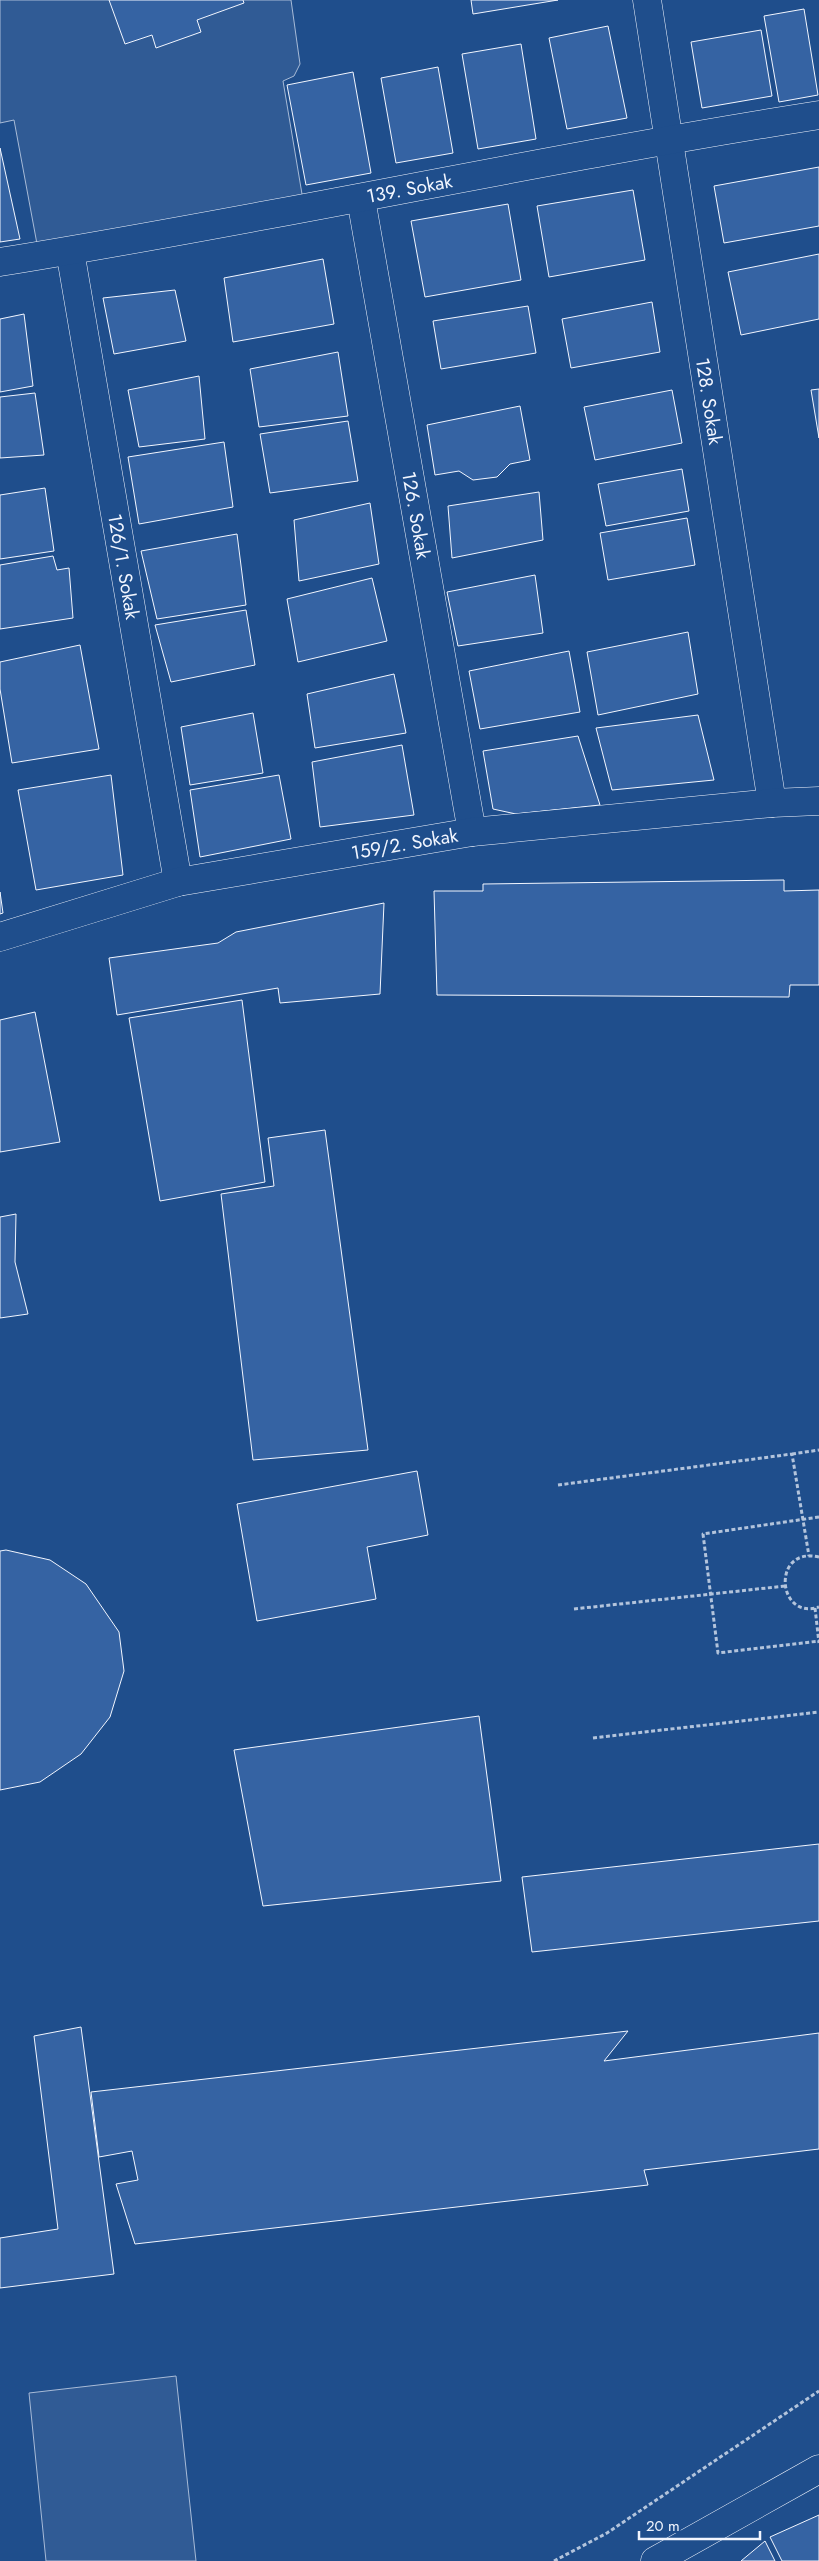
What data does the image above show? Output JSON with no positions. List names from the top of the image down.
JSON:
{
  "streets": {
    "street": [
      "139. Sokak",
      "128. Sokak",
      "126. Sokak",
      "126/1. Sokak",
      "159/2. Sokak"
    ]
  },
  "crossings": [
    ["139. Sokak", "128. Sokak"],
    ["139. Sokak", "126. Sokak"],
    ["139. Sokak", "126/1. Sokak"],
    ["128. Sokak", "159/2. Sokak"],
    ["126. Sokak", "159/2. Sokak"],
    ["126/1. Sokak", "159/2. Sokak"]
  ],
  "scale_bar": "20 m"
}
